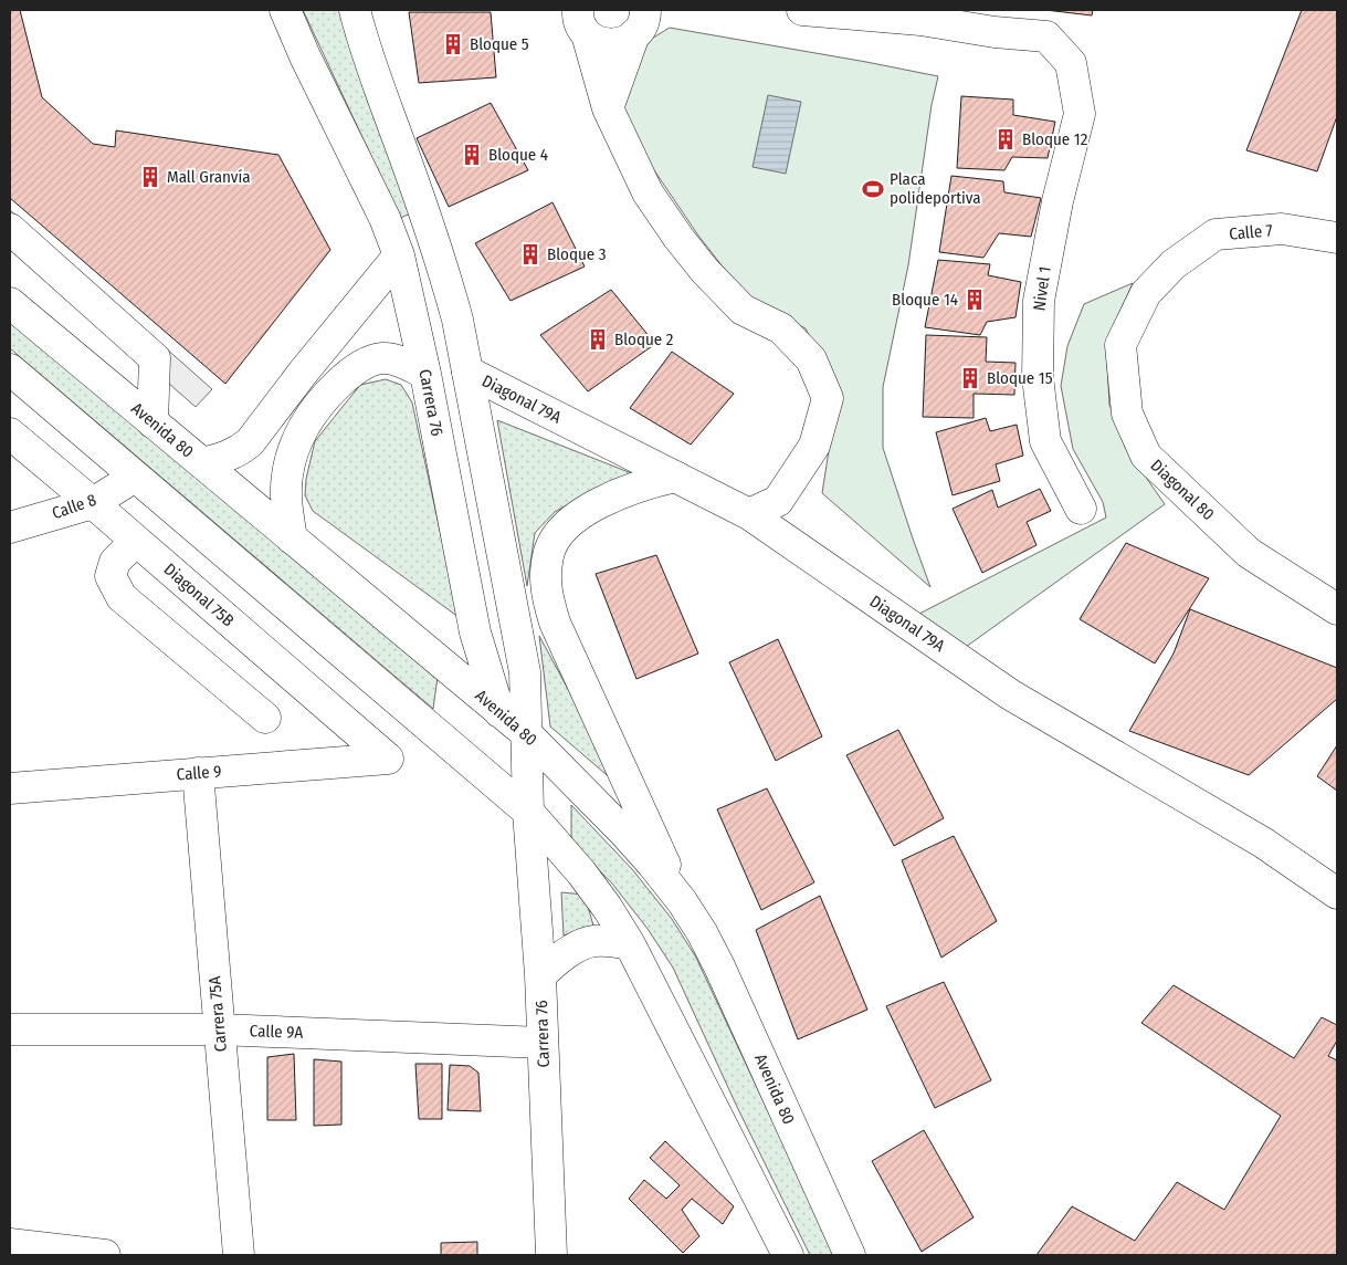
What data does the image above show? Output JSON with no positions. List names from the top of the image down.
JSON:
{
  "streets": {
    "main road": [
      "Calle 7",
      "Nivel 1",
      "Diagonal 79A",
      "Carrera 76",
      "Avenida 80",
      "Diagonal 80",
      "Calle 8",
      "Diagonal 75B",
      "Calle 9",
      "Carrera 75A",
      "Calle 9A"
    ]
  },
  "crossings": [
    ["Calle 7", "Diagonal 80"],
    ["Diagonal 79A", "Carrera 76"],
    ["Carrera 76", "Avenida 80"],
    ["Carrera 76", "Calle 9A"],
    ["Calle 8", "Diagonal 75B"],
    ["Diagonal 75B", "Calle 9"],
    ["Calle 9", "Carrera 75A"],
    ["Carrera 75A", "Calle 9A"]
  ],
  "places": {
    "building": [
      "Bloque 5",
      "Bloque 12",
      "Bloque 4",
      "Mall Granvía",
      "Bloque 3",
      "Bloque 14",
      "Bloque 2",
      "Bloque 15"
    ],
    "sports": ["Placa polideportiva"]
  }
}
